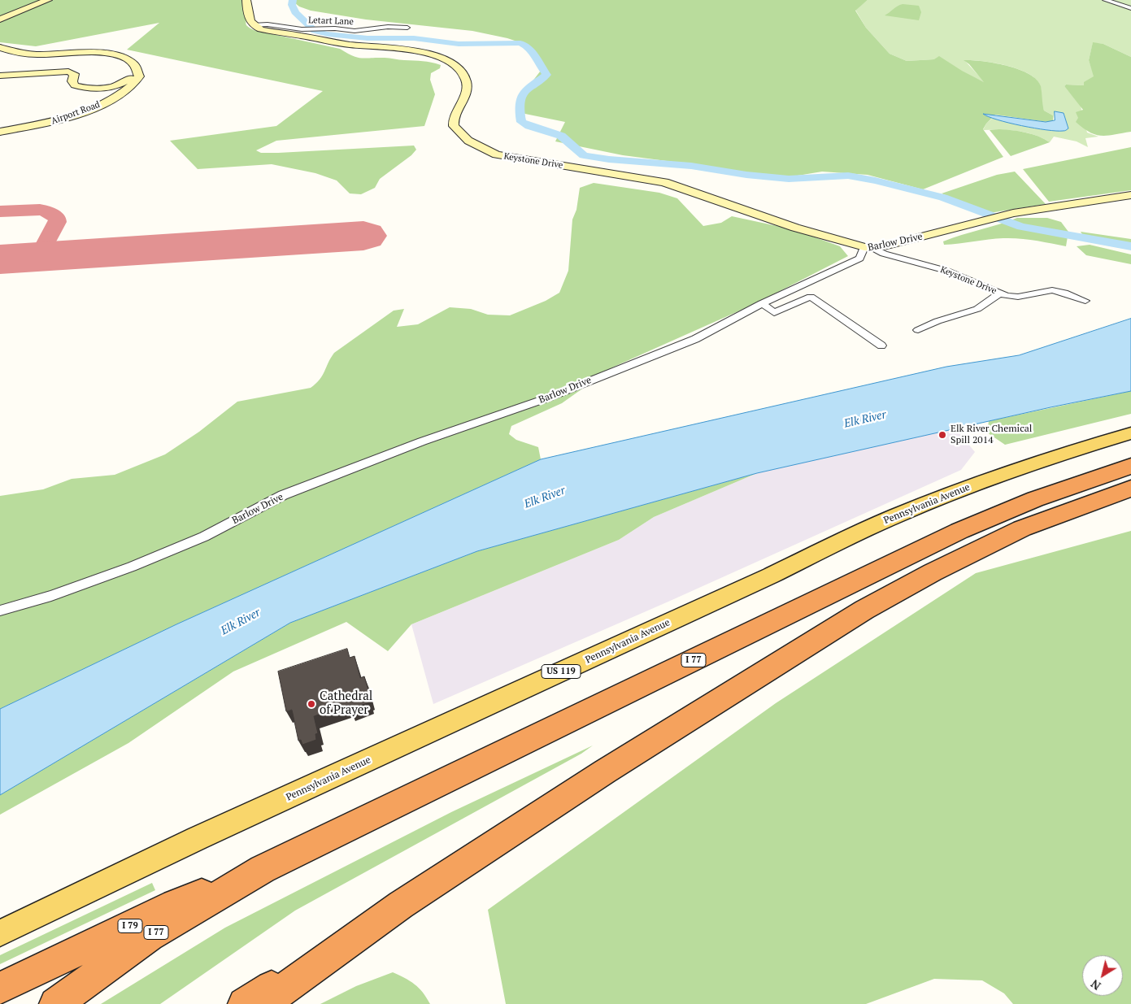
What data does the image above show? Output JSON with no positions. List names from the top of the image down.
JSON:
{
  "streets": {
    "highway": ["I 77", "I 79"],
    "main road": ["Pennsylvania Avenue", "US 119"],
    "street": [
      "Letart Lane",
      "Airport Road",
      "Keystone Drive",
      "Barlow Drive"
    ]
  },
  "crossings": [
    ["Letart Lane", "Keystone Drive"],
    ["Keystone Drive", "Barlow Drive"],
    ["I 77", "I 79"]
  ],
  "water": ["Elk River"],
  "places": ["Elk River Chemical Spill 2014", "Cathedral of Prayer"],
  "north": "bottom left"
}
